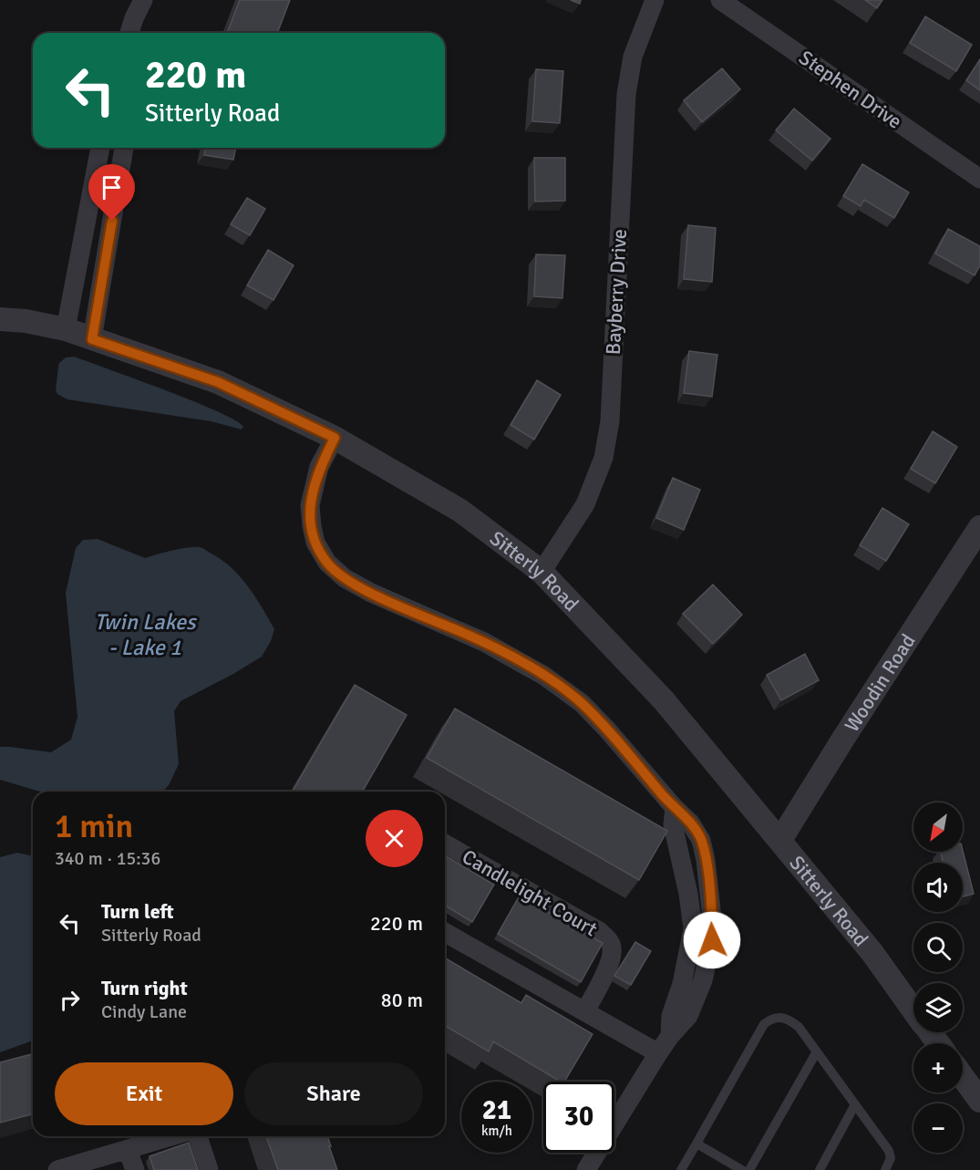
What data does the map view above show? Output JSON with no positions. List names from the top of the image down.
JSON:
{
  "streets": {
    "street": [
      "Stephen Drive",
      "Bayberry Drive",
      "Sitterly Road",
      "Woodin Road",
      "Candlelight Court"
    ]
  },
  "crossings": [
    ["Bayberry Drive", "Sitterly Road"],
    ["Sitterly Road", "Woodin Road"]
  ],
  "water": ["Twin Lakes - Lake 1"],
  "north": "bottom left",
  "page": {
    "turn": ["220 m", "Sitterly Road"],
    "heading": ["1 min", "340 m · 15:36"],
    "map_buttons": ["+", "−"],
    "list": [
      {
        "name": "Turn left",
        "note": "Sitterly Road",
        "value": "220 m"
      },
      {
        "name": "Turn right",
        "note": "Cindy Lane",
        "value": "80 m"
      }
    ],
    "buttons": ["Exit", "Share"],
    "speed": "21 km/h",
    "limit": "30"
  }
}
